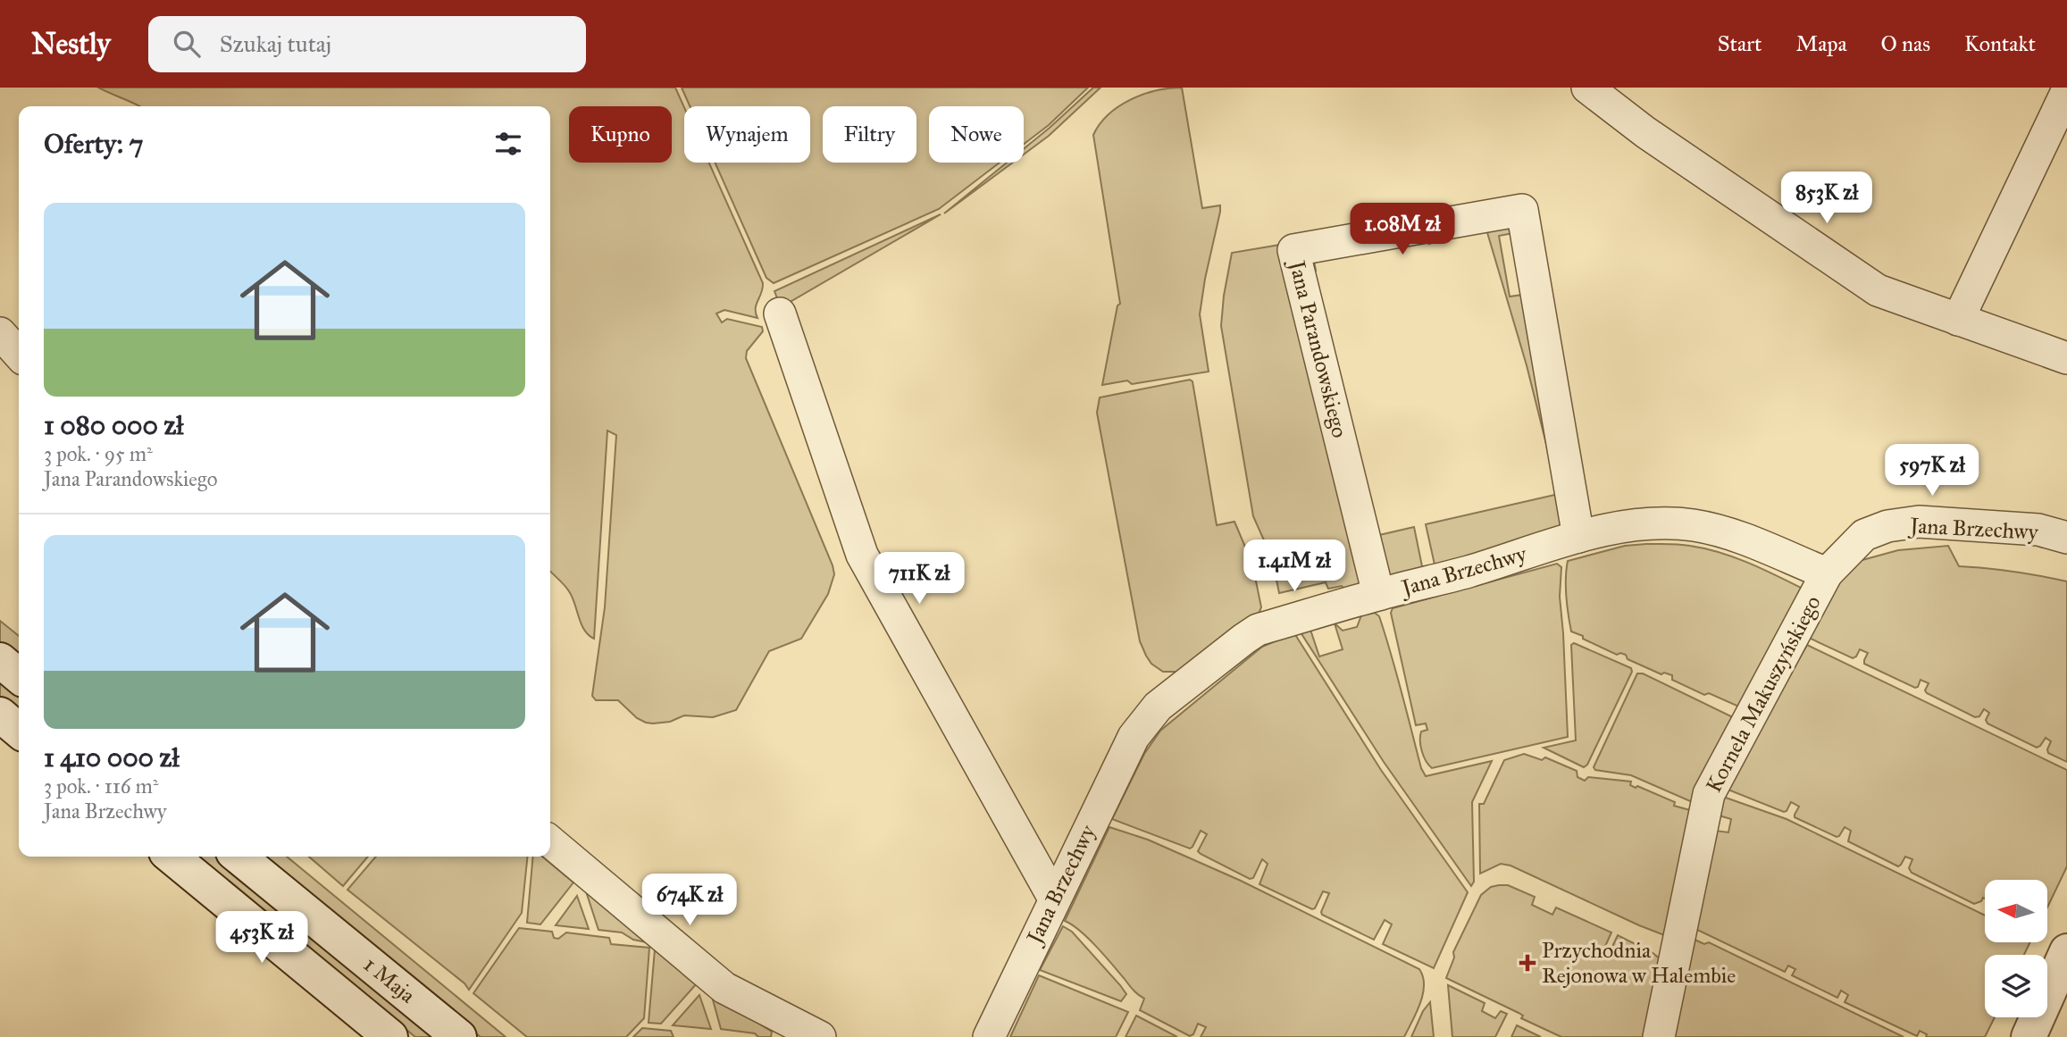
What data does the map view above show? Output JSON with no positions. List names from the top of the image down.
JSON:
{
  "streets": {
    "main road": ["1 Maja"],
    "street": ["Jana Parandowskiego", "Jana Brzechwy", "Kornela Makuszyńskiego"]
  },
  "crossings": [
    ["Jana Parandowskiego", "Jana Brzechwy"],
    ["Jana Brzechwy", "Kornela Makuszyńskiego"]
  ],
  "places": {
    "health": ["Przychodnia Rejonowa w Halembie"]
  },
  "north": "left",
  "page": {
    "header": "Nestly",
    "search": "Szukaj tutaj",
    "nav": [
      "Start",
      "Mapa",
      "O nas",
      "Kontakt"
    ],
    "chip": [
      "Kupno",
      "Wynajem",
      "Filtry",
      "Nowe"
    ],
    "heading": "Oferty: 7",
    "price": [
      "853K zł",
      "1.08M zł",
      "597K zł",
      "1.41M zł",
      "711K zł",
      "674K zł",
      "453K zł"
    ],
    "list": [
      {
        "name": "1 080 000 zł",
        "note": "3 pok. · 95 m² · Jana Parandowskiego"
      },
      {
        "name": "1 410 000 zł",
        "note": "3 pok. · 116 m² · Jana Brzechwy"
      }
    ]
  }
}
